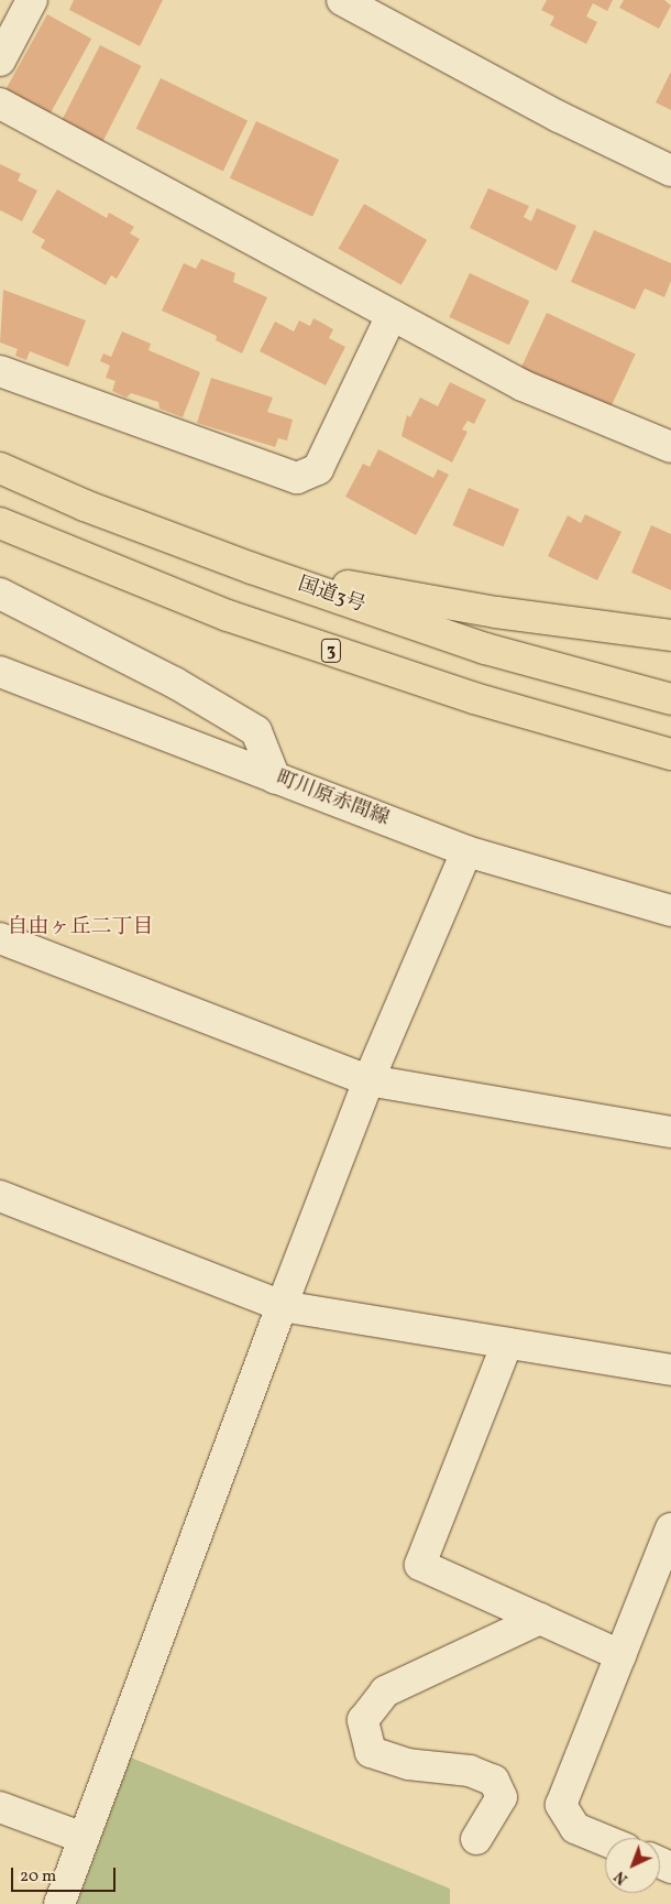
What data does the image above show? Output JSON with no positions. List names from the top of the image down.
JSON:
{
  "streets": {
    "highway": ["国道3号", "3"],
    "street": ["町川原赤間線"]
  },
  "districts": ["自由ヶ丘二丁目"],
  "scale_bar": "20 m",
  "north": "bottom left"
}
